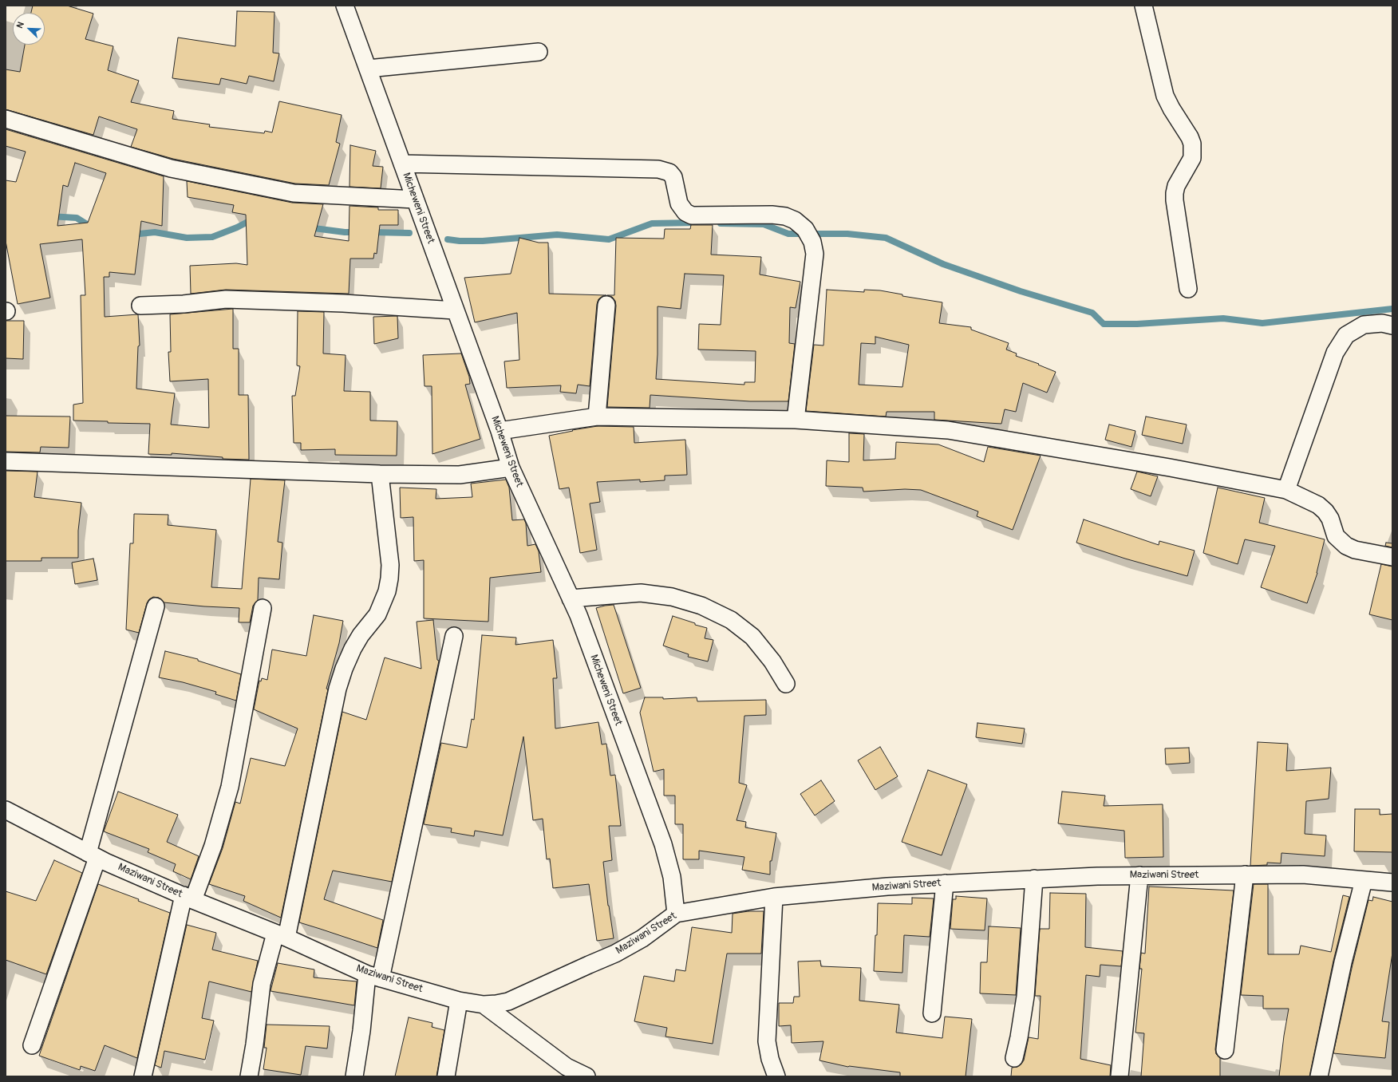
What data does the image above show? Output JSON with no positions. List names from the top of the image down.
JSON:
{
  "streets": {
    "street": ["Micheweni Street", "Maziwani Street"]
  },
  "crossings": [
    ["Micheweni Street", "Maziwani Street"]
  ],
  "north": "top left"
}
